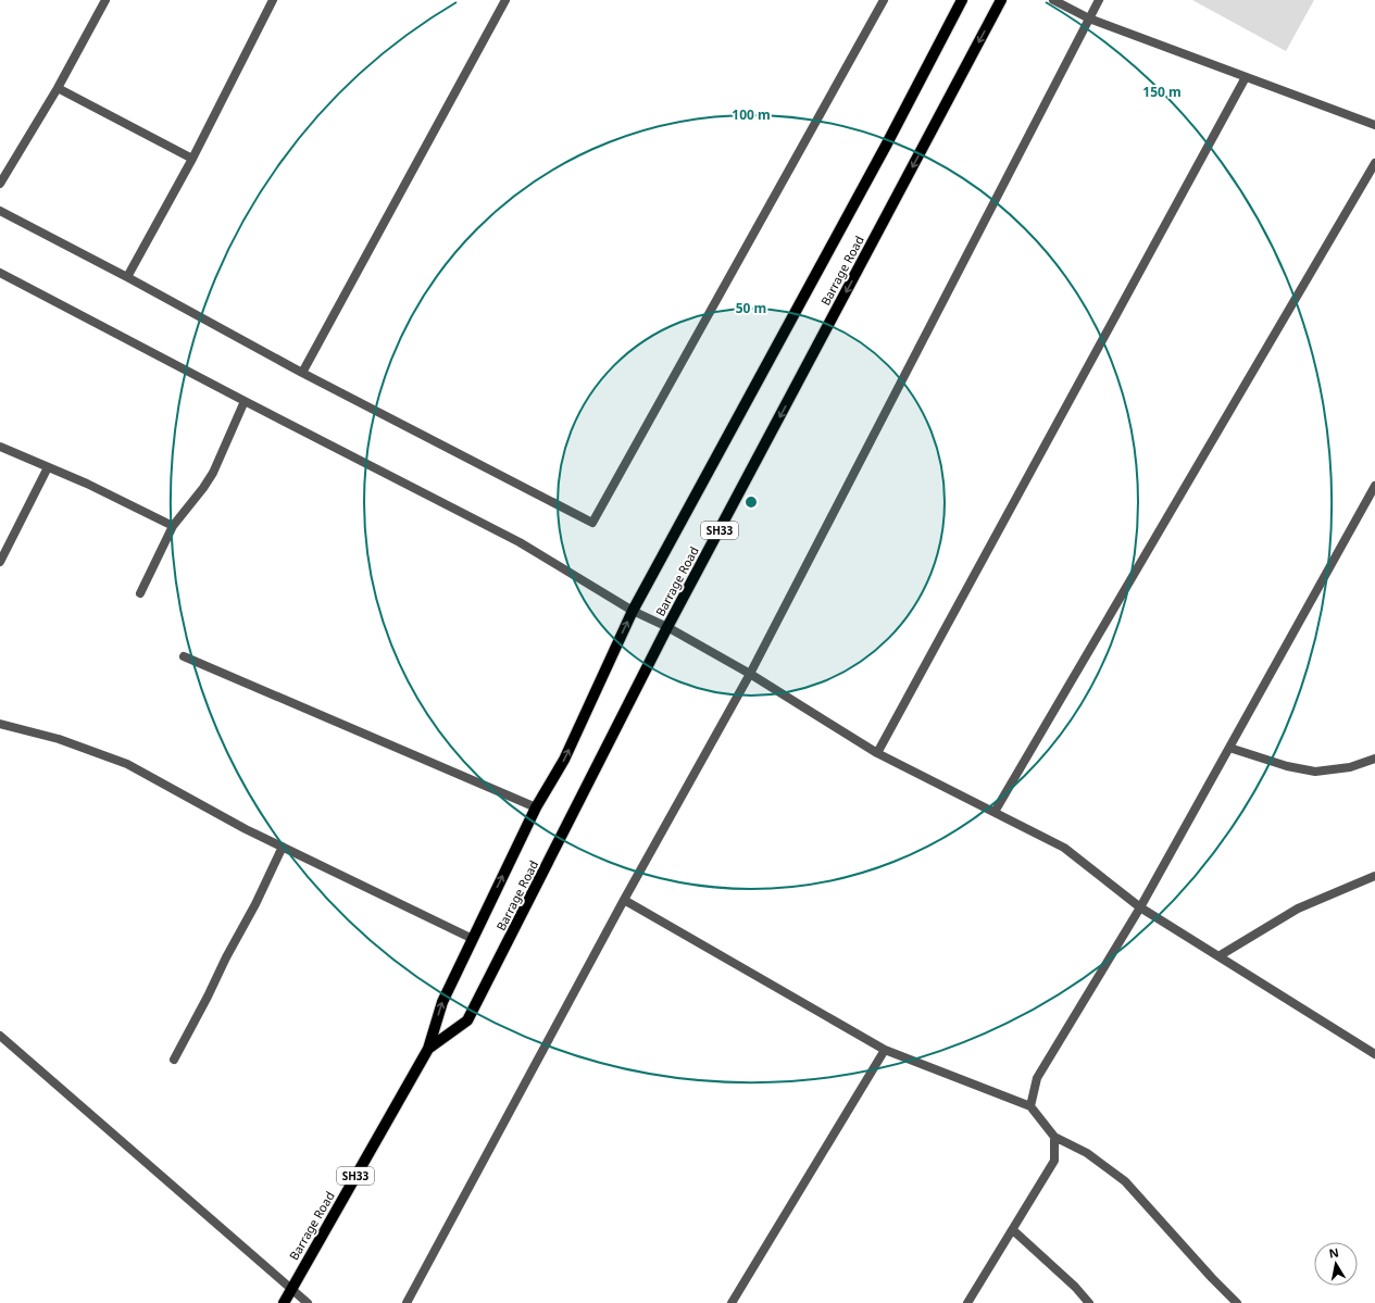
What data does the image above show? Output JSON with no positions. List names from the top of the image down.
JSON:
{
  "streets": {
    "main road": ["Barrage Road", "SH33"]
  },
  "north": "top",
  "rings": ["150 m", "100 m", "50 m"]
}
